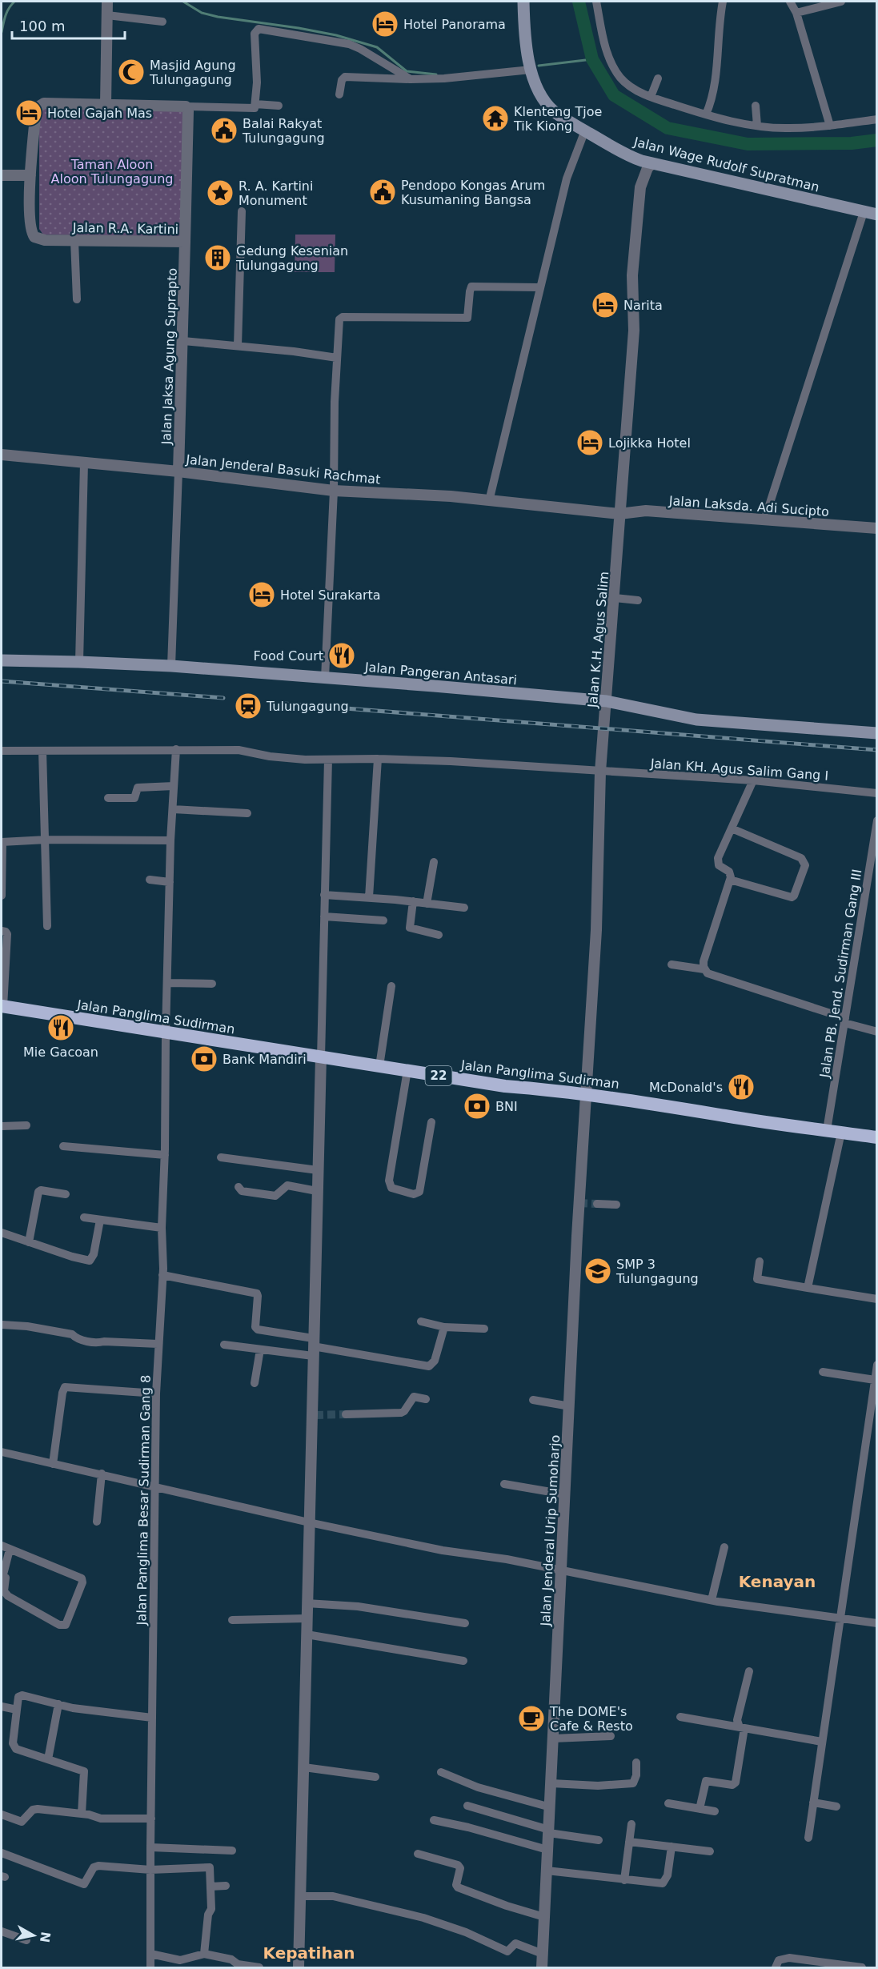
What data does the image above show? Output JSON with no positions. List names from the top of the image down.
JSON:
{
  "streets": {
    "highway": ["Jalan Panglima Sudirman", "22"],
    "main road": ["Jalan Wage Rudolf Supratman", "Jalan Pangeran Antasari"],
    "street": [
      "Jalan R.A. Kartini",
      "Jalan Jaksa Agung Suprapto",
      "Jalan Jenderal Basuki Rachmat",
      "Jalan Laksda. Adi Sucipto",
      "Jalan K.H. Agus Salim",
      "Jalan KH. Agus Salim Gang I",
      "Jalan PB. Jend. Sudirman Gang III",
      "Jalan Panglima Besar Sudirman Gang 8",
      "Jalan Jenderal Urip Sumoharjo"
    ]
  },
  "crossings": [
    ["Jalan Wage Rudolf Supratman", "Jalan K.H. Agus Salim"],
    ["Jalan R.A. Kartini", "Jalan Jaksa Agung Suprapto"],
    ["Jalan Jaksa Agung Suprapto", "Jalan Jenderal Basuki Rachmat"],
    ["Jalan Jenderal Basuki Rachmat", "Jalan Laksda. Adi Sucipto"],
    ["Jalan Jenderal Basuki Rachmat", "Jalan K.H. Agus Salim"],
    ["Jalan Laksda. Adi Sucipto", "Jalan K.H. Agus Salim"],
    ["Jalan K.H. Agus Salim", "Jalan Pangeran Antasari"],
    ["Jalan K.H. Agus Salim", "Jalan KH. Agus Salim Gang I"],
    ["Jalan K.H. Agus Salim", "Jalan Panglima Sudirman"],
    ["Jalan K.H. Agus Salim", "Jalan Jenderal Urip Sumoharjo"],
    ["Jalan KH. Agus Salim Gang I", "Jalan Panglima Besar Sudirman Gang 8"],
    ["Jalan PB. Jend. Sudirman Gang III", "Jalan Panglima Sudirman"],
    ["Jalan Panglima Sudirman", "Jalan Panglima Besar Sudirman Gang 8"],
    ["Jalan Panglima Sudirman", "Jalan Jenderal Urip Sumoharjo"]
  ],
  "districts": ["Kenayan", "Kepatihan"],
  "parks": ["Taman Aloon Aloon Tulungagung"],
  "places": {
    "hotel": [
      "Hotel Panorama",
      "Hotel Gajah Mas",
      "Narita",
      "Lojikka Hotel",
      "Hotel Surakarta"
    ],
    "mosque": ["Masjid Agung Tulungagung"],
    "temple": ["Klenteng Tjoe Tik Kiong"],
    "public building": ["Balai Rakyat Tulungagung", "Pendopo Kongas Arum Kusumaning Bangsa"],
    "place": ["R. A. Kartini Monument"],
    "building": ["Gedung Kesenian Tulungagung"],
    "restaurant": ["Food Court", "Mie Gacoan", "McDonald's"],
    "station": ["Tulungagung"],
    "bank": ["Bank Mandiri", "BNI"],
    "school or university": ["SMP 3 Tulungagung"],
    "cafe": ["The DOME's Cafe & Resto"]
  },
  "scale_bar": "100 m",
  "north": "right"
}
